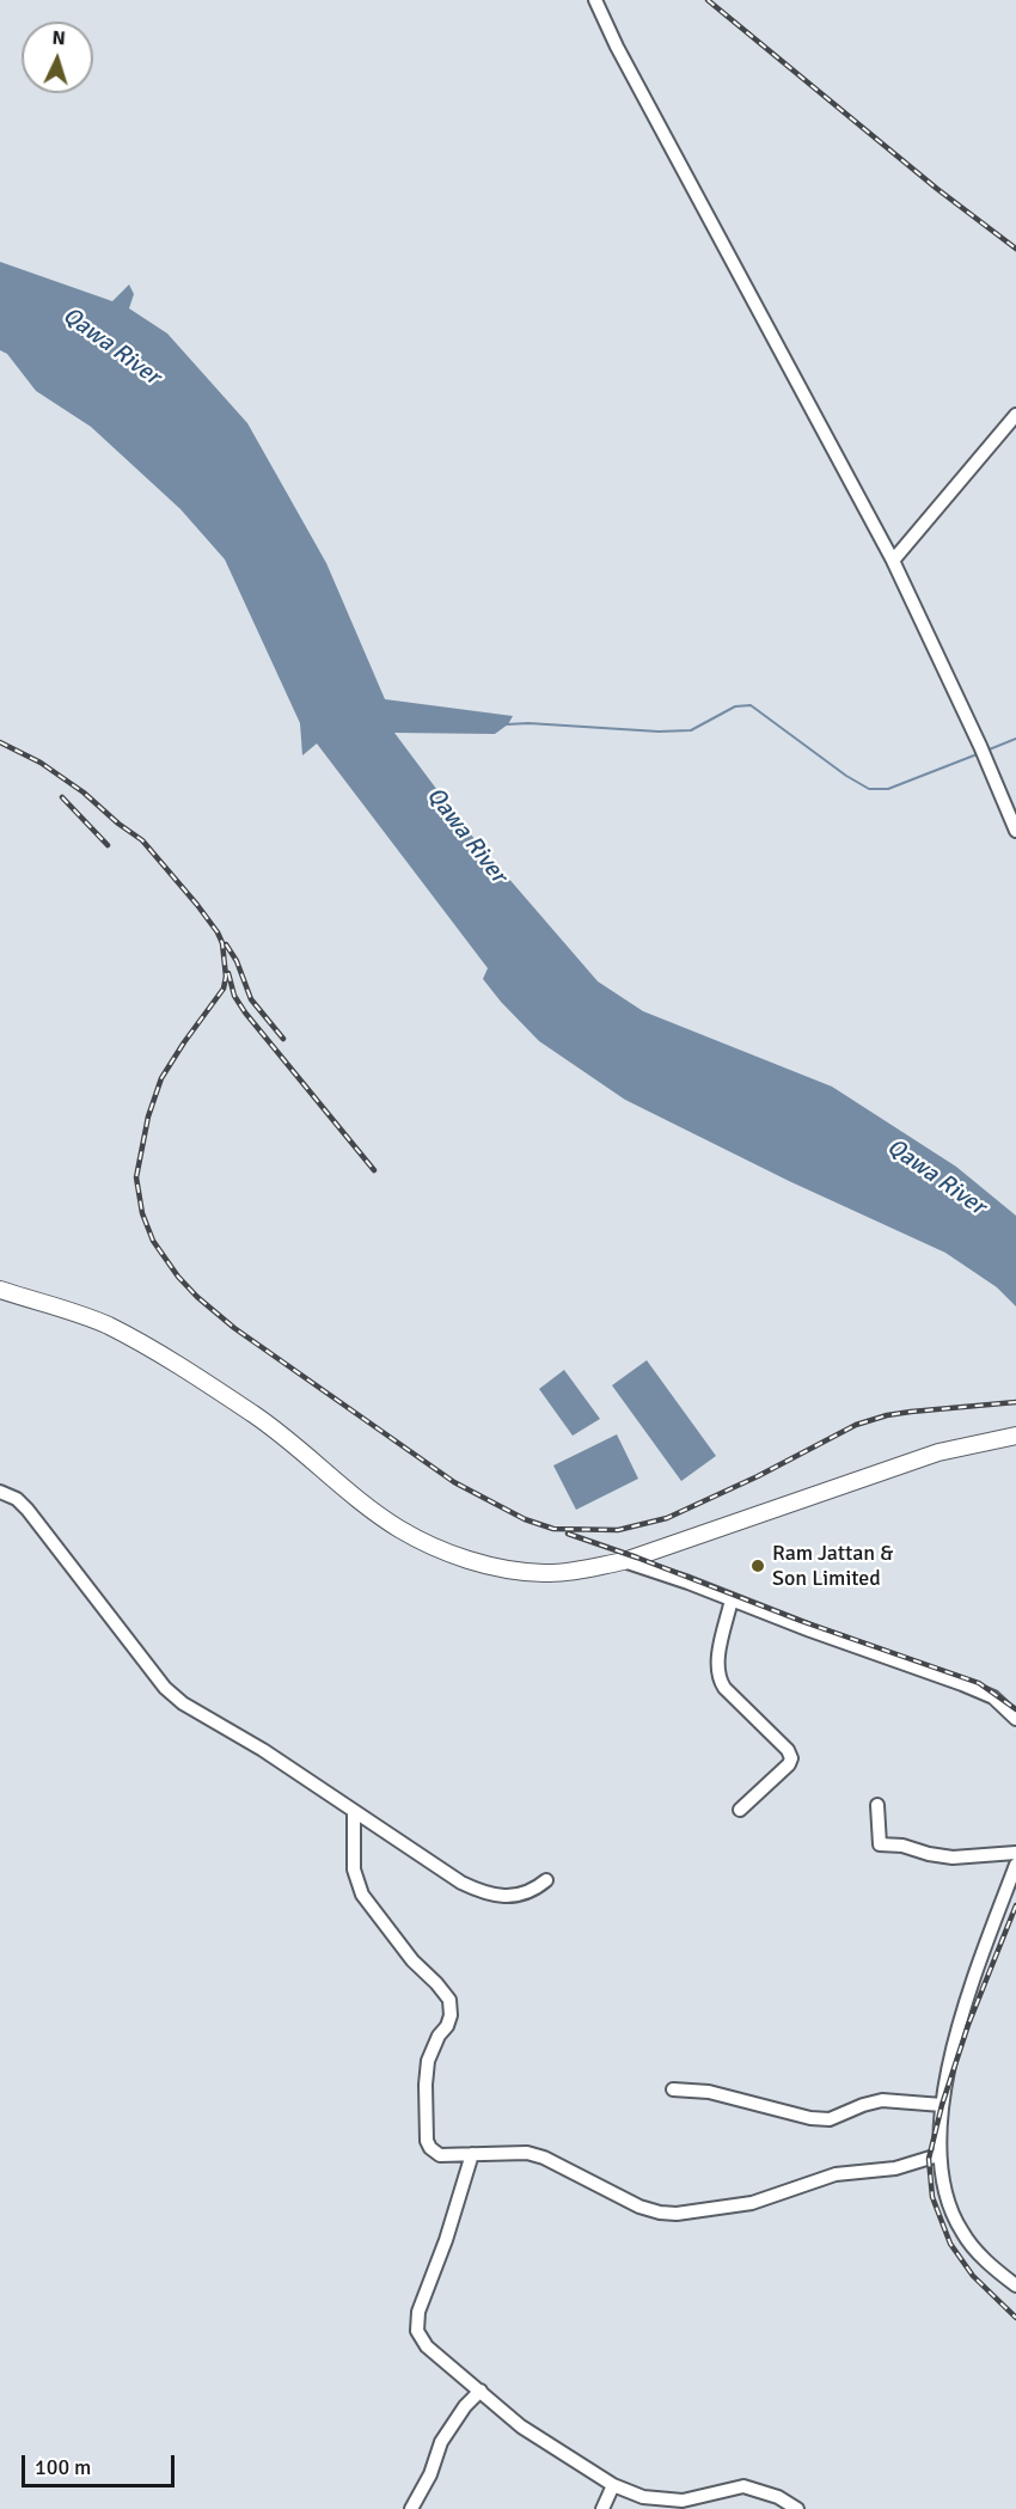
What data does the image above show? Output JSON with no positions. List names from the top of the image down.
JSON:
{
  "water": ["Qawa River"],
  "places": ["Ram Jattan & Son Limited"],
  "scale_bar": "100 m",
  "north": "top"
}
